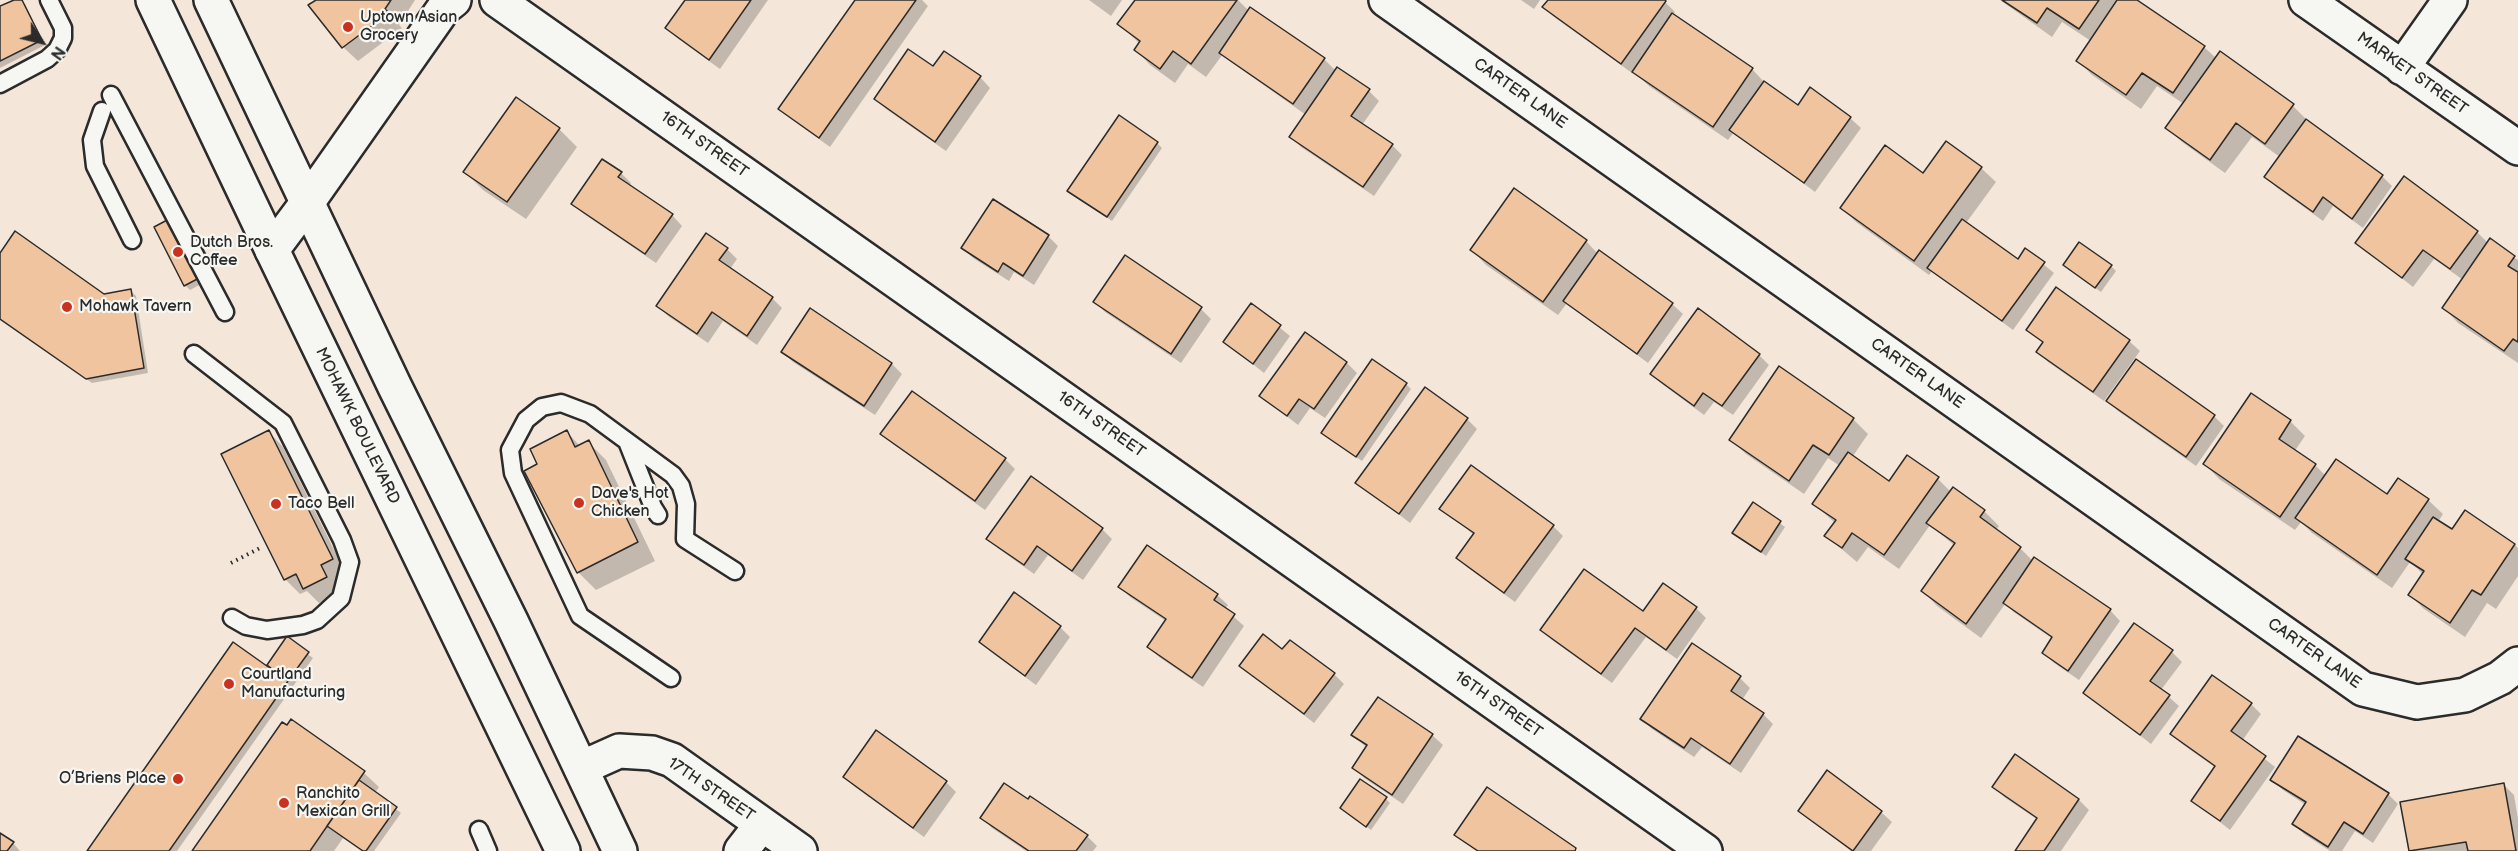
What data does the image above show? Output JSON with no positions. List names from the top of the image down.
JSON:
{
  "streets": {
    "street": [
      "MARKET STREET",
      "CARTER LANE",
      "16TH STREET",
      "MOHAWK BOULEVARD",
      "17TH STREET"
    ]
  },
  "places": [
    "Uptown Asian Grocery",
    "Dutch Bros. Coffee",
    "Mohawk Tavern",
    "Dave's Hot Chicken",
    "Taco Bell",
    "Courtland Manufacturing",
    "O’Briens Place",
    "Ranchito Mexican Grill"
  ],
  "north": "bottom right"
}
